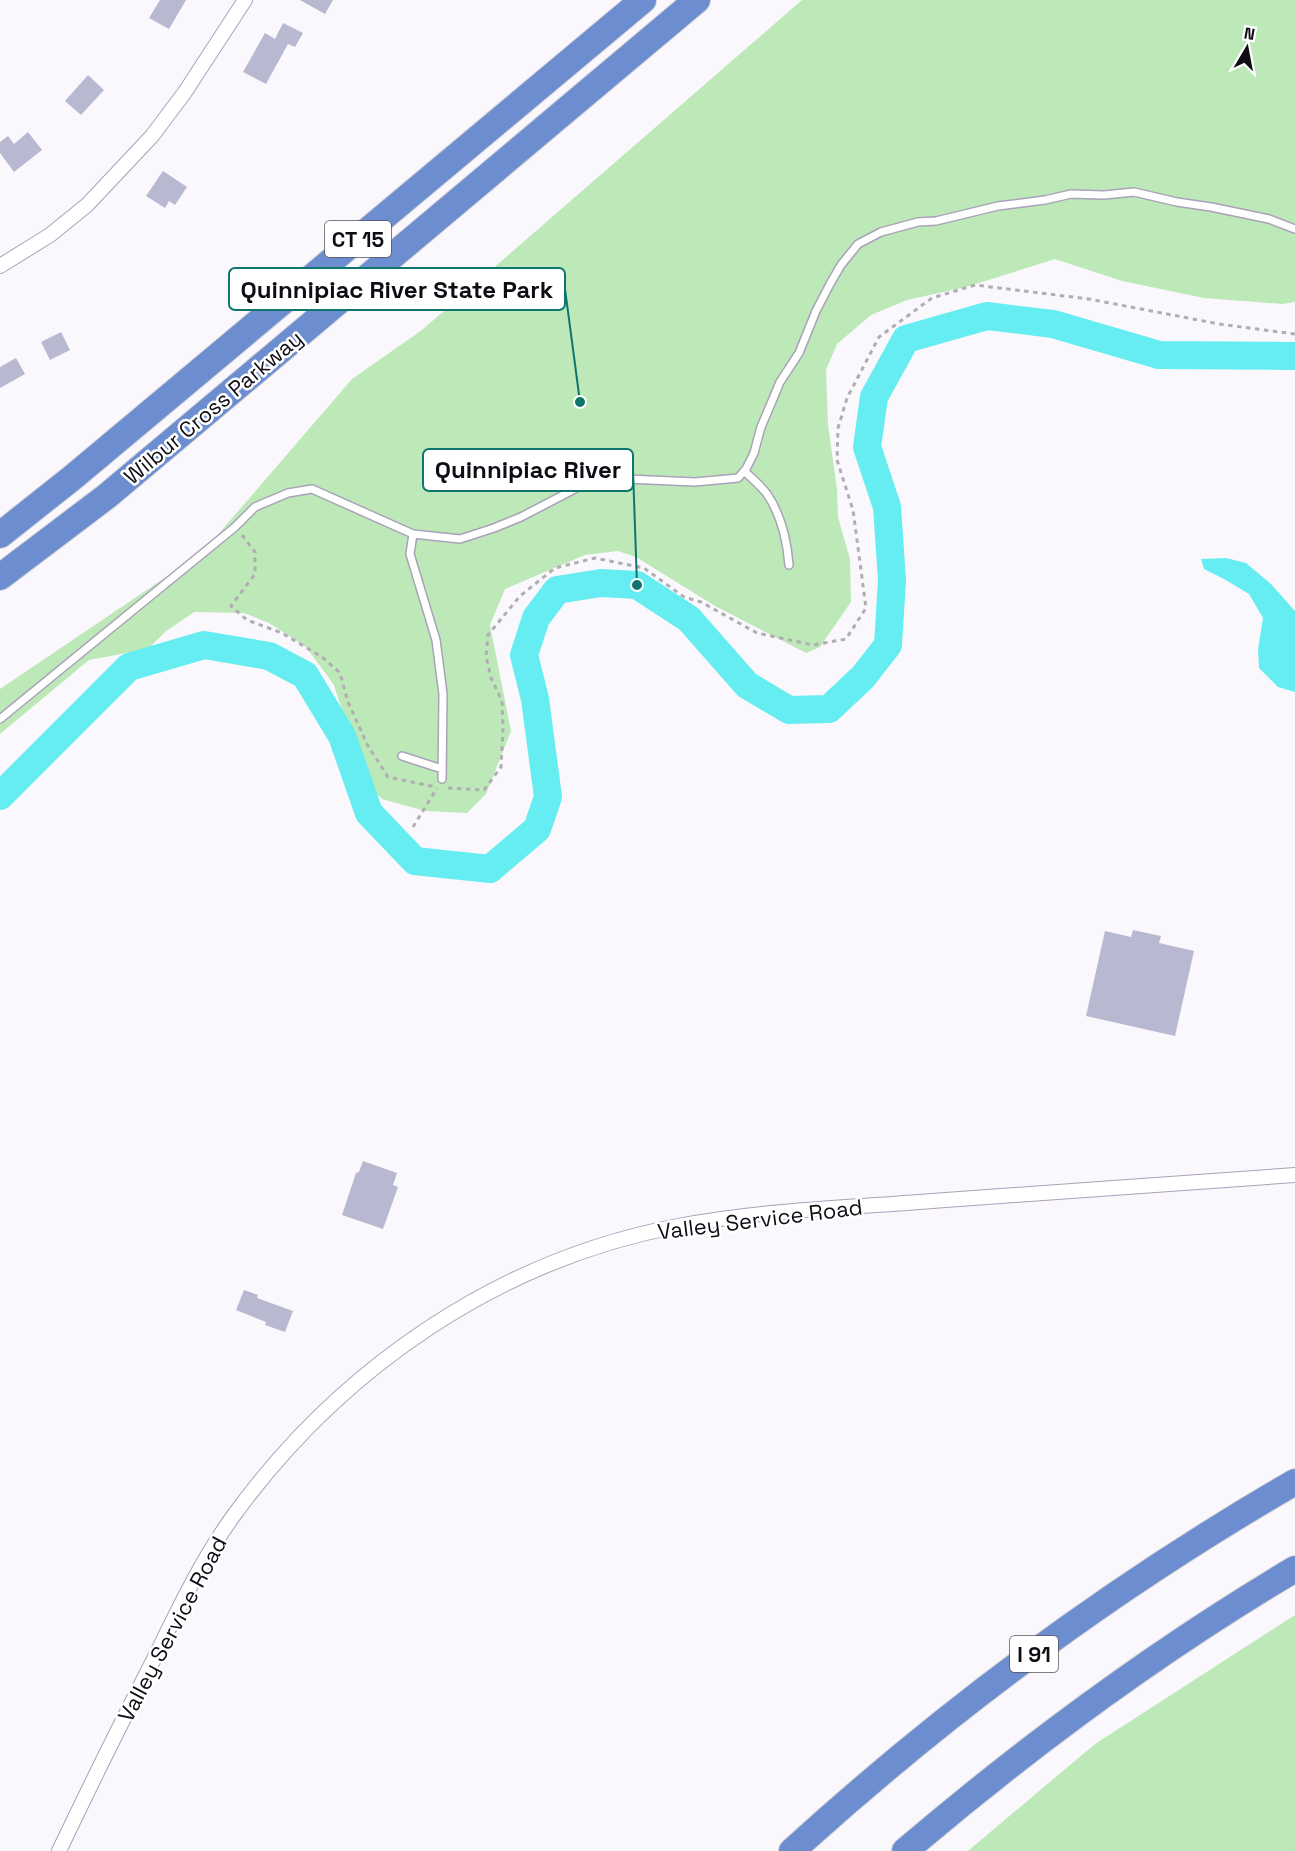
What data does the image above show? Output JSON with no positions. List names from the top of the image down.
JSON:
{
  "streets": {
    "highway": ["CT 15", "Wilbur Cross Parkway", "I 91"],
    "street": ["Valley Service Road"]
  },
  "places": ["Quinnipiac River State Park", "Quinnipiac River"],
  "north": "top"
}
